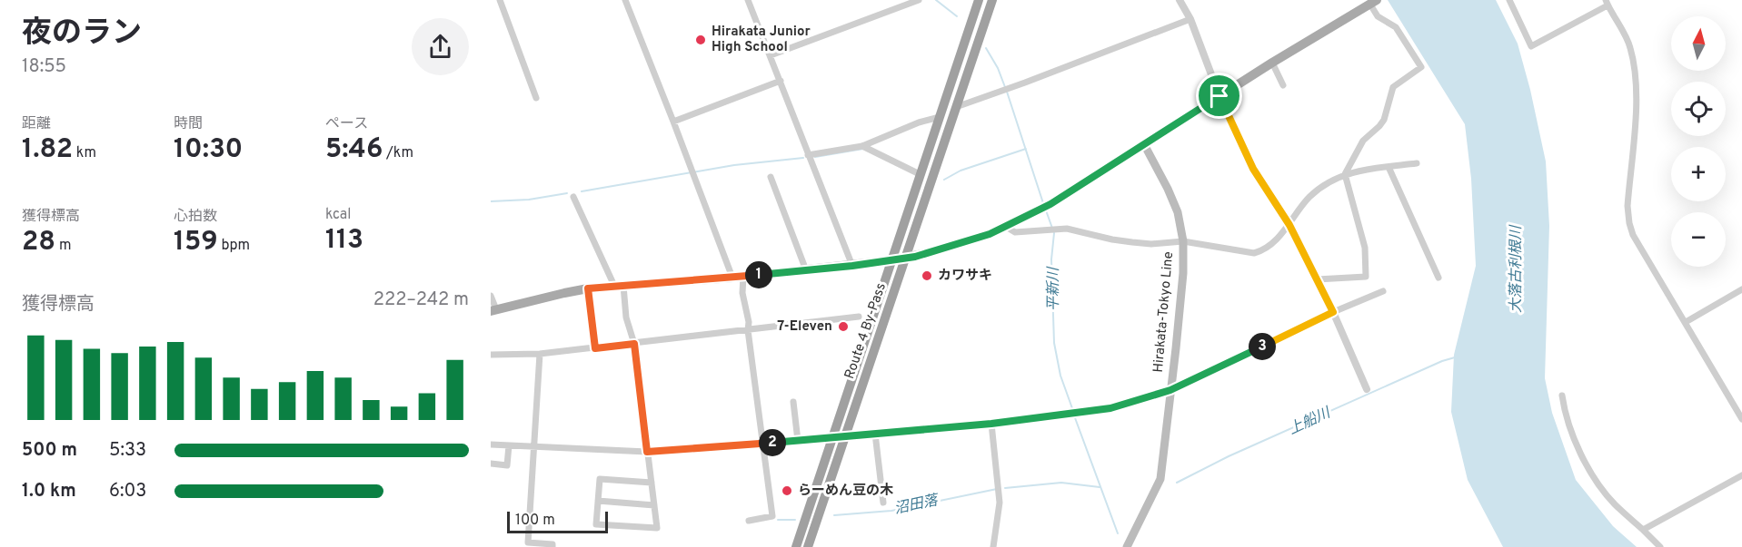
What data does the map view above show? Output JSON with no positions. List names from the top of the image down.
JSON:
{
  "streets": {
    "highway": ["Route 4 By-Pass"],
    "main road": ["Hirakata-Tokyo Line"]
  },
  "water": [
    "大落古利根川",
    "平新川",
    "上船川",
    "沼田落"
  ],
  "places": [
    "Hirakata Junior High School",
    "カワサキ",
    "7-Eleven",
    "らーめん豆の木"
  ],
  "scale_bar": "100 m",
  "north": "top",
  "page": {
    "heading": ["夜のラン", "18:55"],
    "map_buttons": ["+", "−"],
    "stats": [
      ["距離", "1.82 km"],
      ["時間", "10:30"],
      ["ペース", "5:46 /km"],
      ["獲得標高", "28 m"],
      ["心拍数", "159 bpm"],
      ["kcal", "113"]
    ],
    "pins": ["1", "3", "2"],
    "chart": ["獲得標高", "222–242 m"],
    "list": [
      {
        "name": "500 m",
        "note": "5:33"
      },
      {
        "name": "1.0 km",
        "note": "6:03"
      }
    ],
    "scale": "100 m"
  }
}
